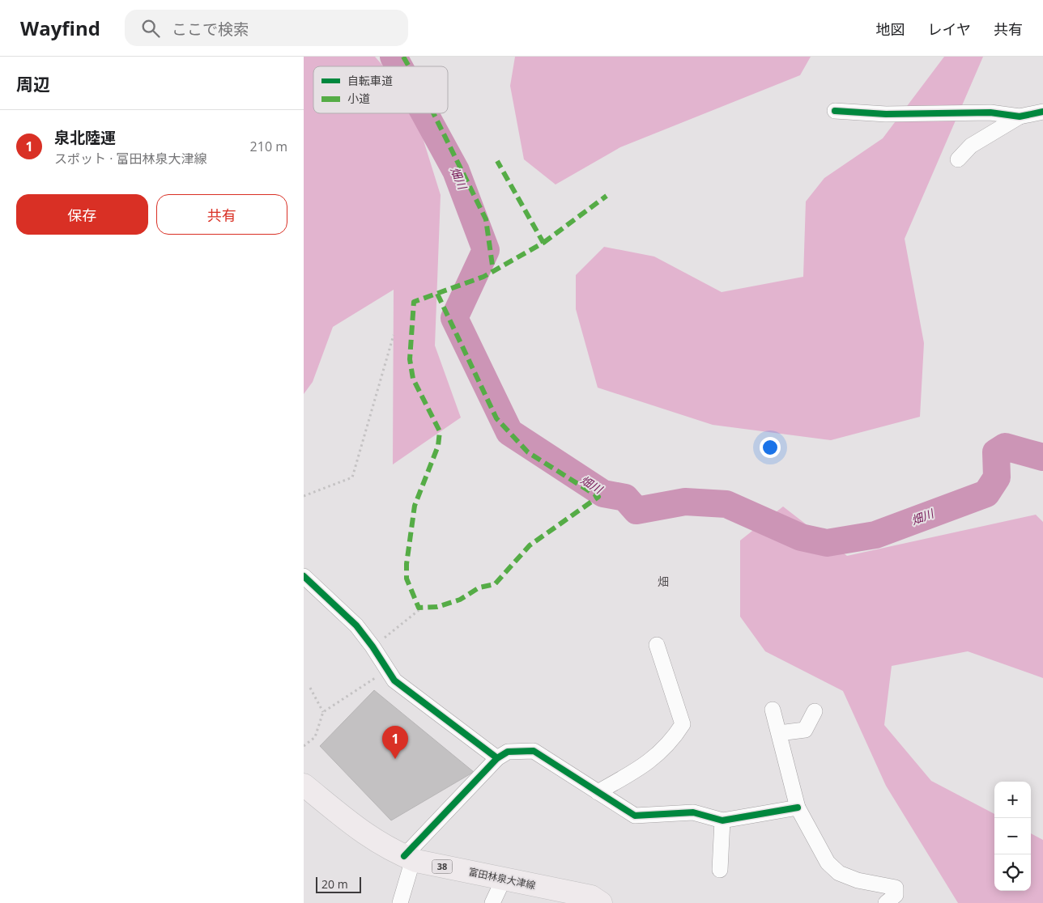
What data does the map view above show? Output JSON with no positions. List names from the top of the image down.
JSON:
{
  "streets": {
    "main road": ["38", "富田林泉大津線"]
  },
  "districts": ["畑"],
  "water": ["畑川"],
  "legend": ["自転車道", "小道"],
  "scale_bar": "20 m",
  "page": {
    "header": "Wayfind",
    "search": "ここで検索",
    "nav": ["地図", "レイヤ", "共有"],
    "heading": "周辺",
    "list": [
      {
        "mark": "1",
        "name": "泉北陸運",
        "note": "スポット · 富田林泉大津線",
        "value": "210 m"
      }
    ],
    "buttons": ["保存", "共有"],
    "pins": "1",
    "map_buttons": ["+", "−"],
    "scale": "20 m"
  }
}
